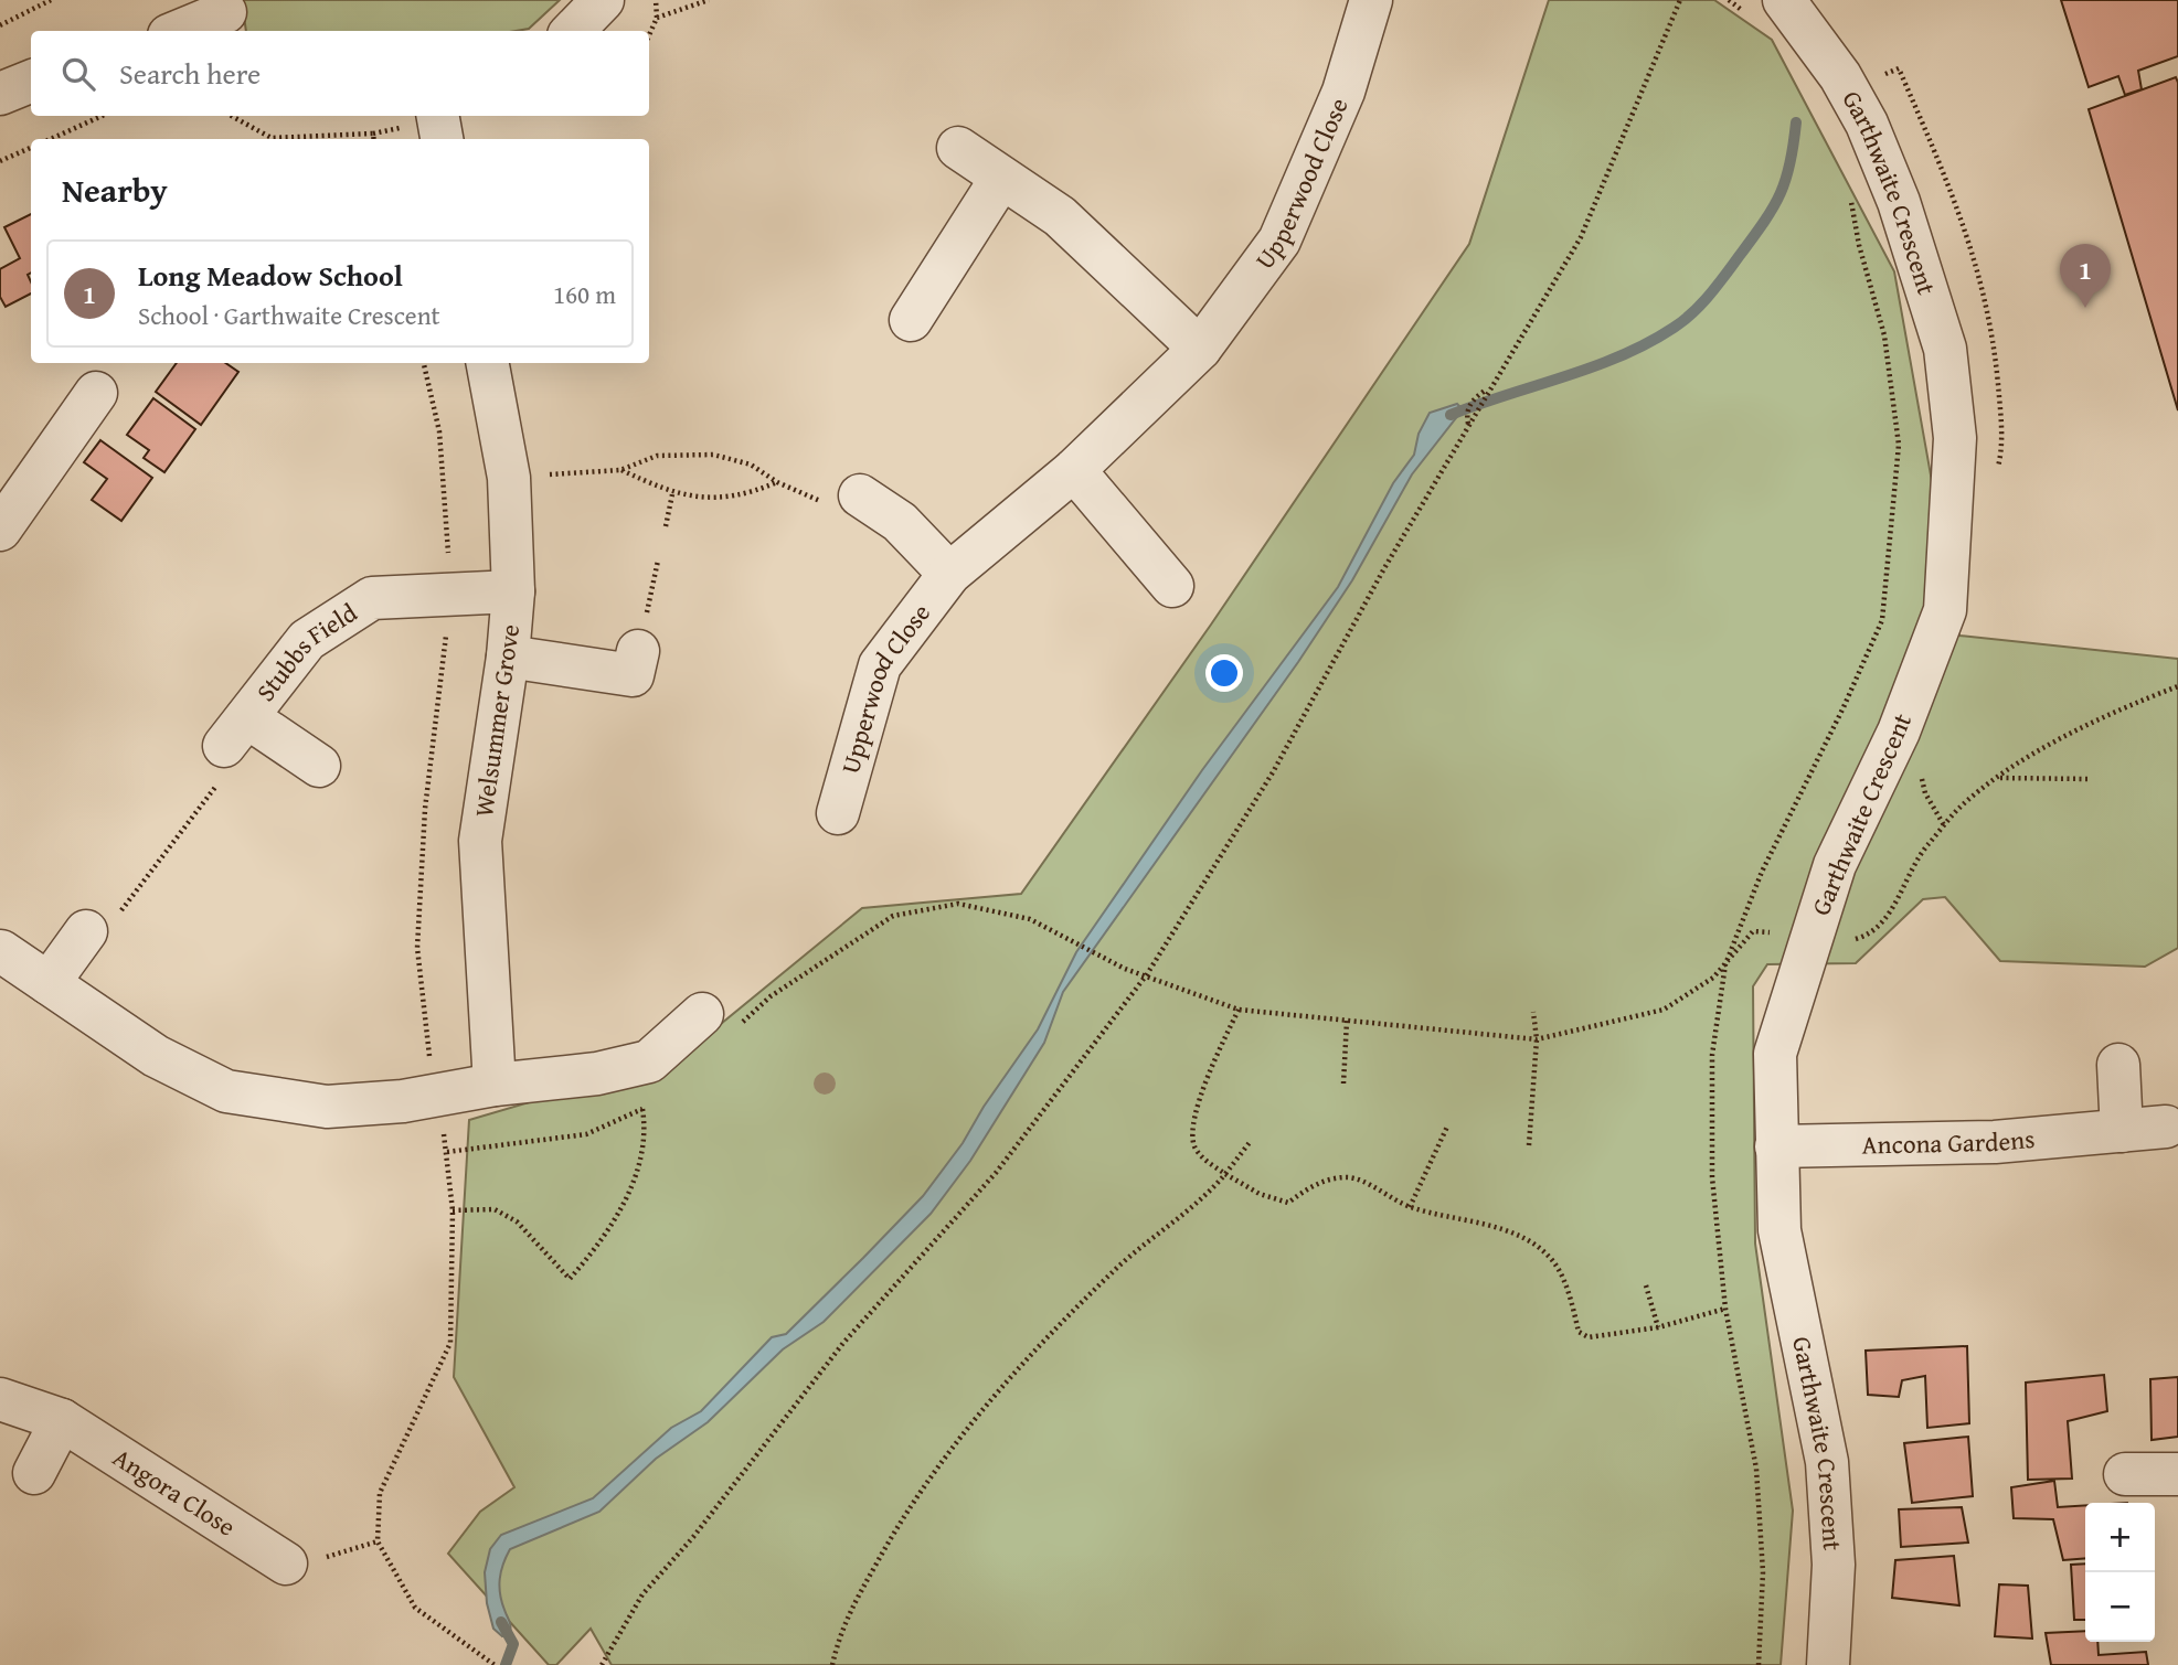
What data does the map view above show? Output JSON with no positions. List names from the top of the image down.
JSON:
{
  "streets": {
    "street": [
      "Upperwood Close",
      "Garthwaite Crescent",
      "Stubbs Field",
      "Welsummer Grove",
      "Ancona Gardens",
      "Angora Close"
    ]
  },
  "crossings": [
    ["Garthwaite Crescent", "Ancona Gardens"],
    ["Stubbs Field", "Welsummer Grove"]
  ],
  "page": {
    "search": "Search here",
    "heading": "Nearby",
    "list": [
      {
        "mark": "1",
        "name": "Long Meadow School",
        "note": "School · Garthwaite Crescent",
        "value": "160 m"
      }
    ],
    "pins": "1",
    "map_buttons": ["+", "−"]
  }
}
